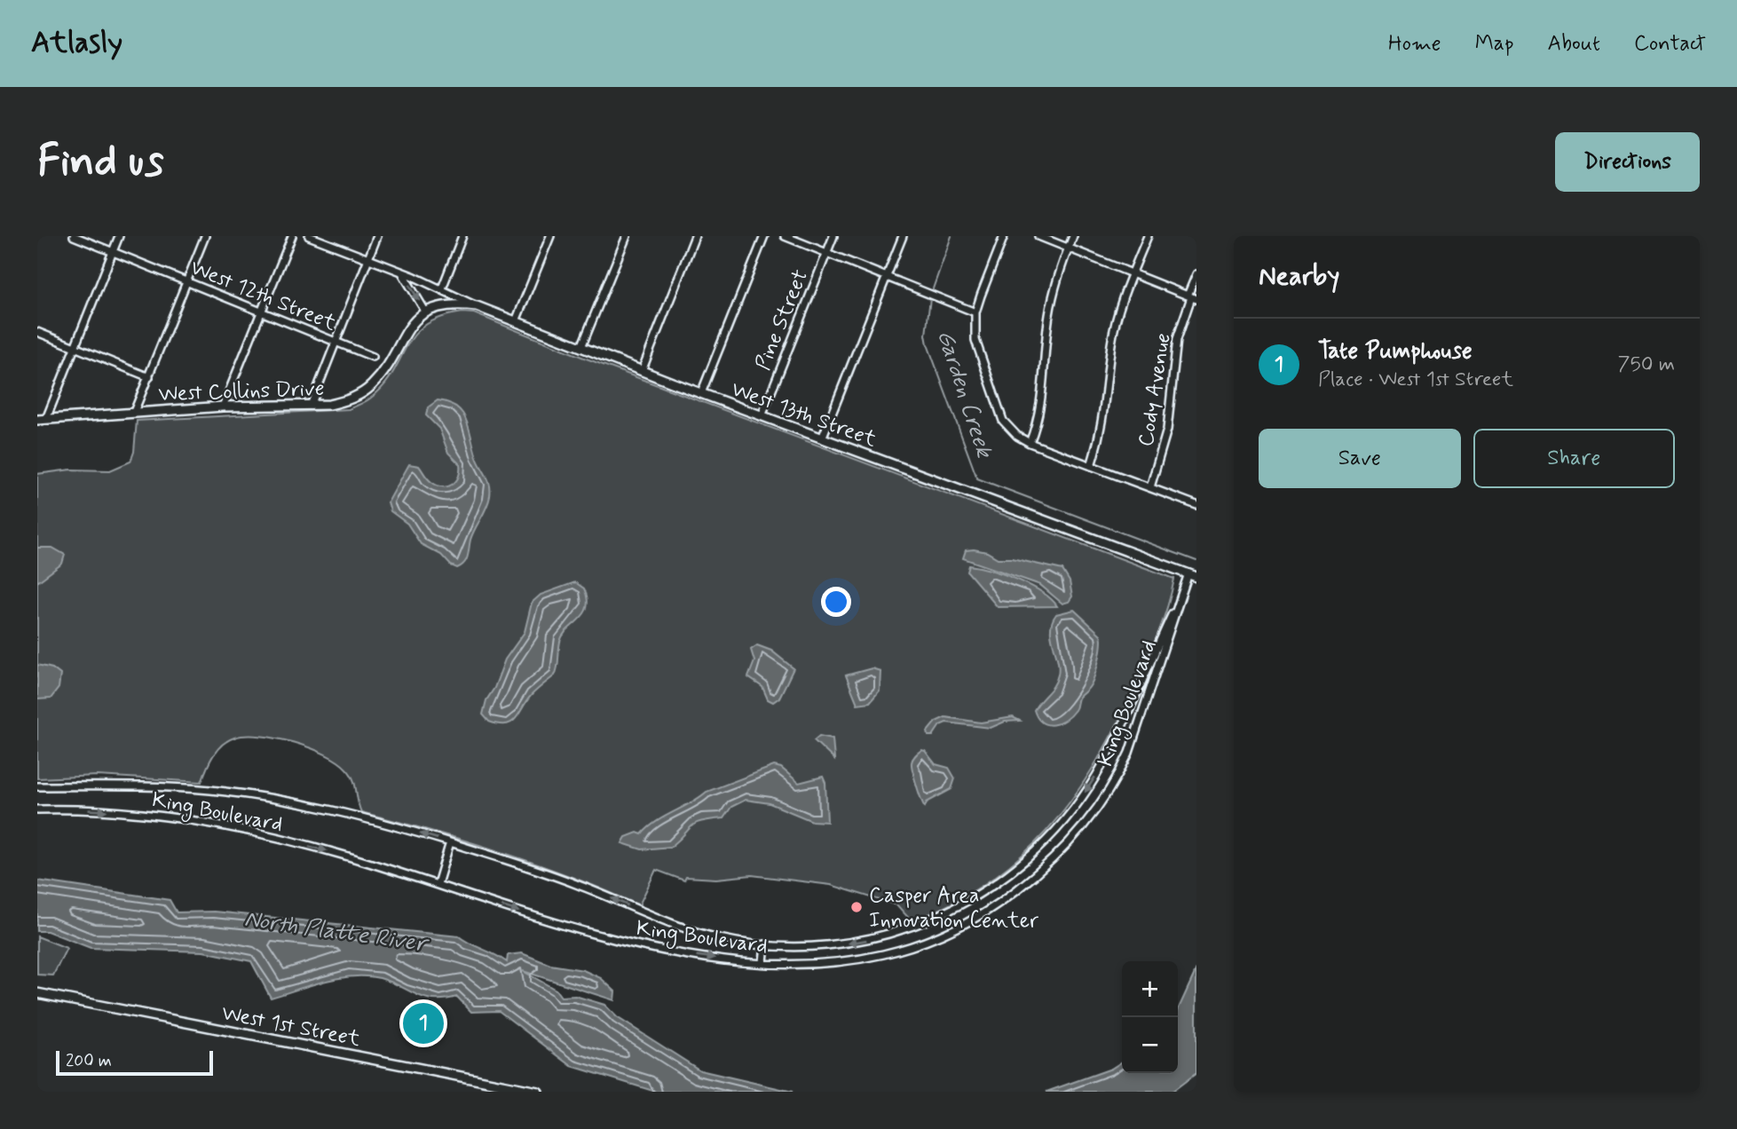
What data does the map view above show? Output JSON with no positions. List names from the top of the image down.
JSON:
{
  "streets": {
    "main road": ["West Collins Drive", "West 13th Street", "West 1st Street"],
    "street": [
      "West 12th Street",
      "Pine Street",
      "Cody Avenue",
      "King Boulevard"
    ]
  },
  "crossings": [
    ["Pine Street", "West 13th Street"],
    ["West 13th Street", "King Boulevard"]
  ],
  "water": ["Garden Creek", "North Platte River"],
  "places": ["Casper Area Innovation Center"],
  "scale_bar": "200 m",
  "page": {
    "header": "Atlasly",
    "nav": [
      "Home",
      "Map",
      "About",
      "Contact"
    ],
    "buttons": [
      "Directions",
      ["Save", "Share"]
    ],
    "title": "Find us",
    "heading": "Nearby",
    "list": [
      {
        "mark": "1",
        "name": "Tate Pumphouse",
        "note": "Place · West 1st Street",
        "value": "750 m"
      }
    ],
    "map_buttons": ["+", "−"],
    "pins": "1",
    "scale": "200 m"
  }
}
